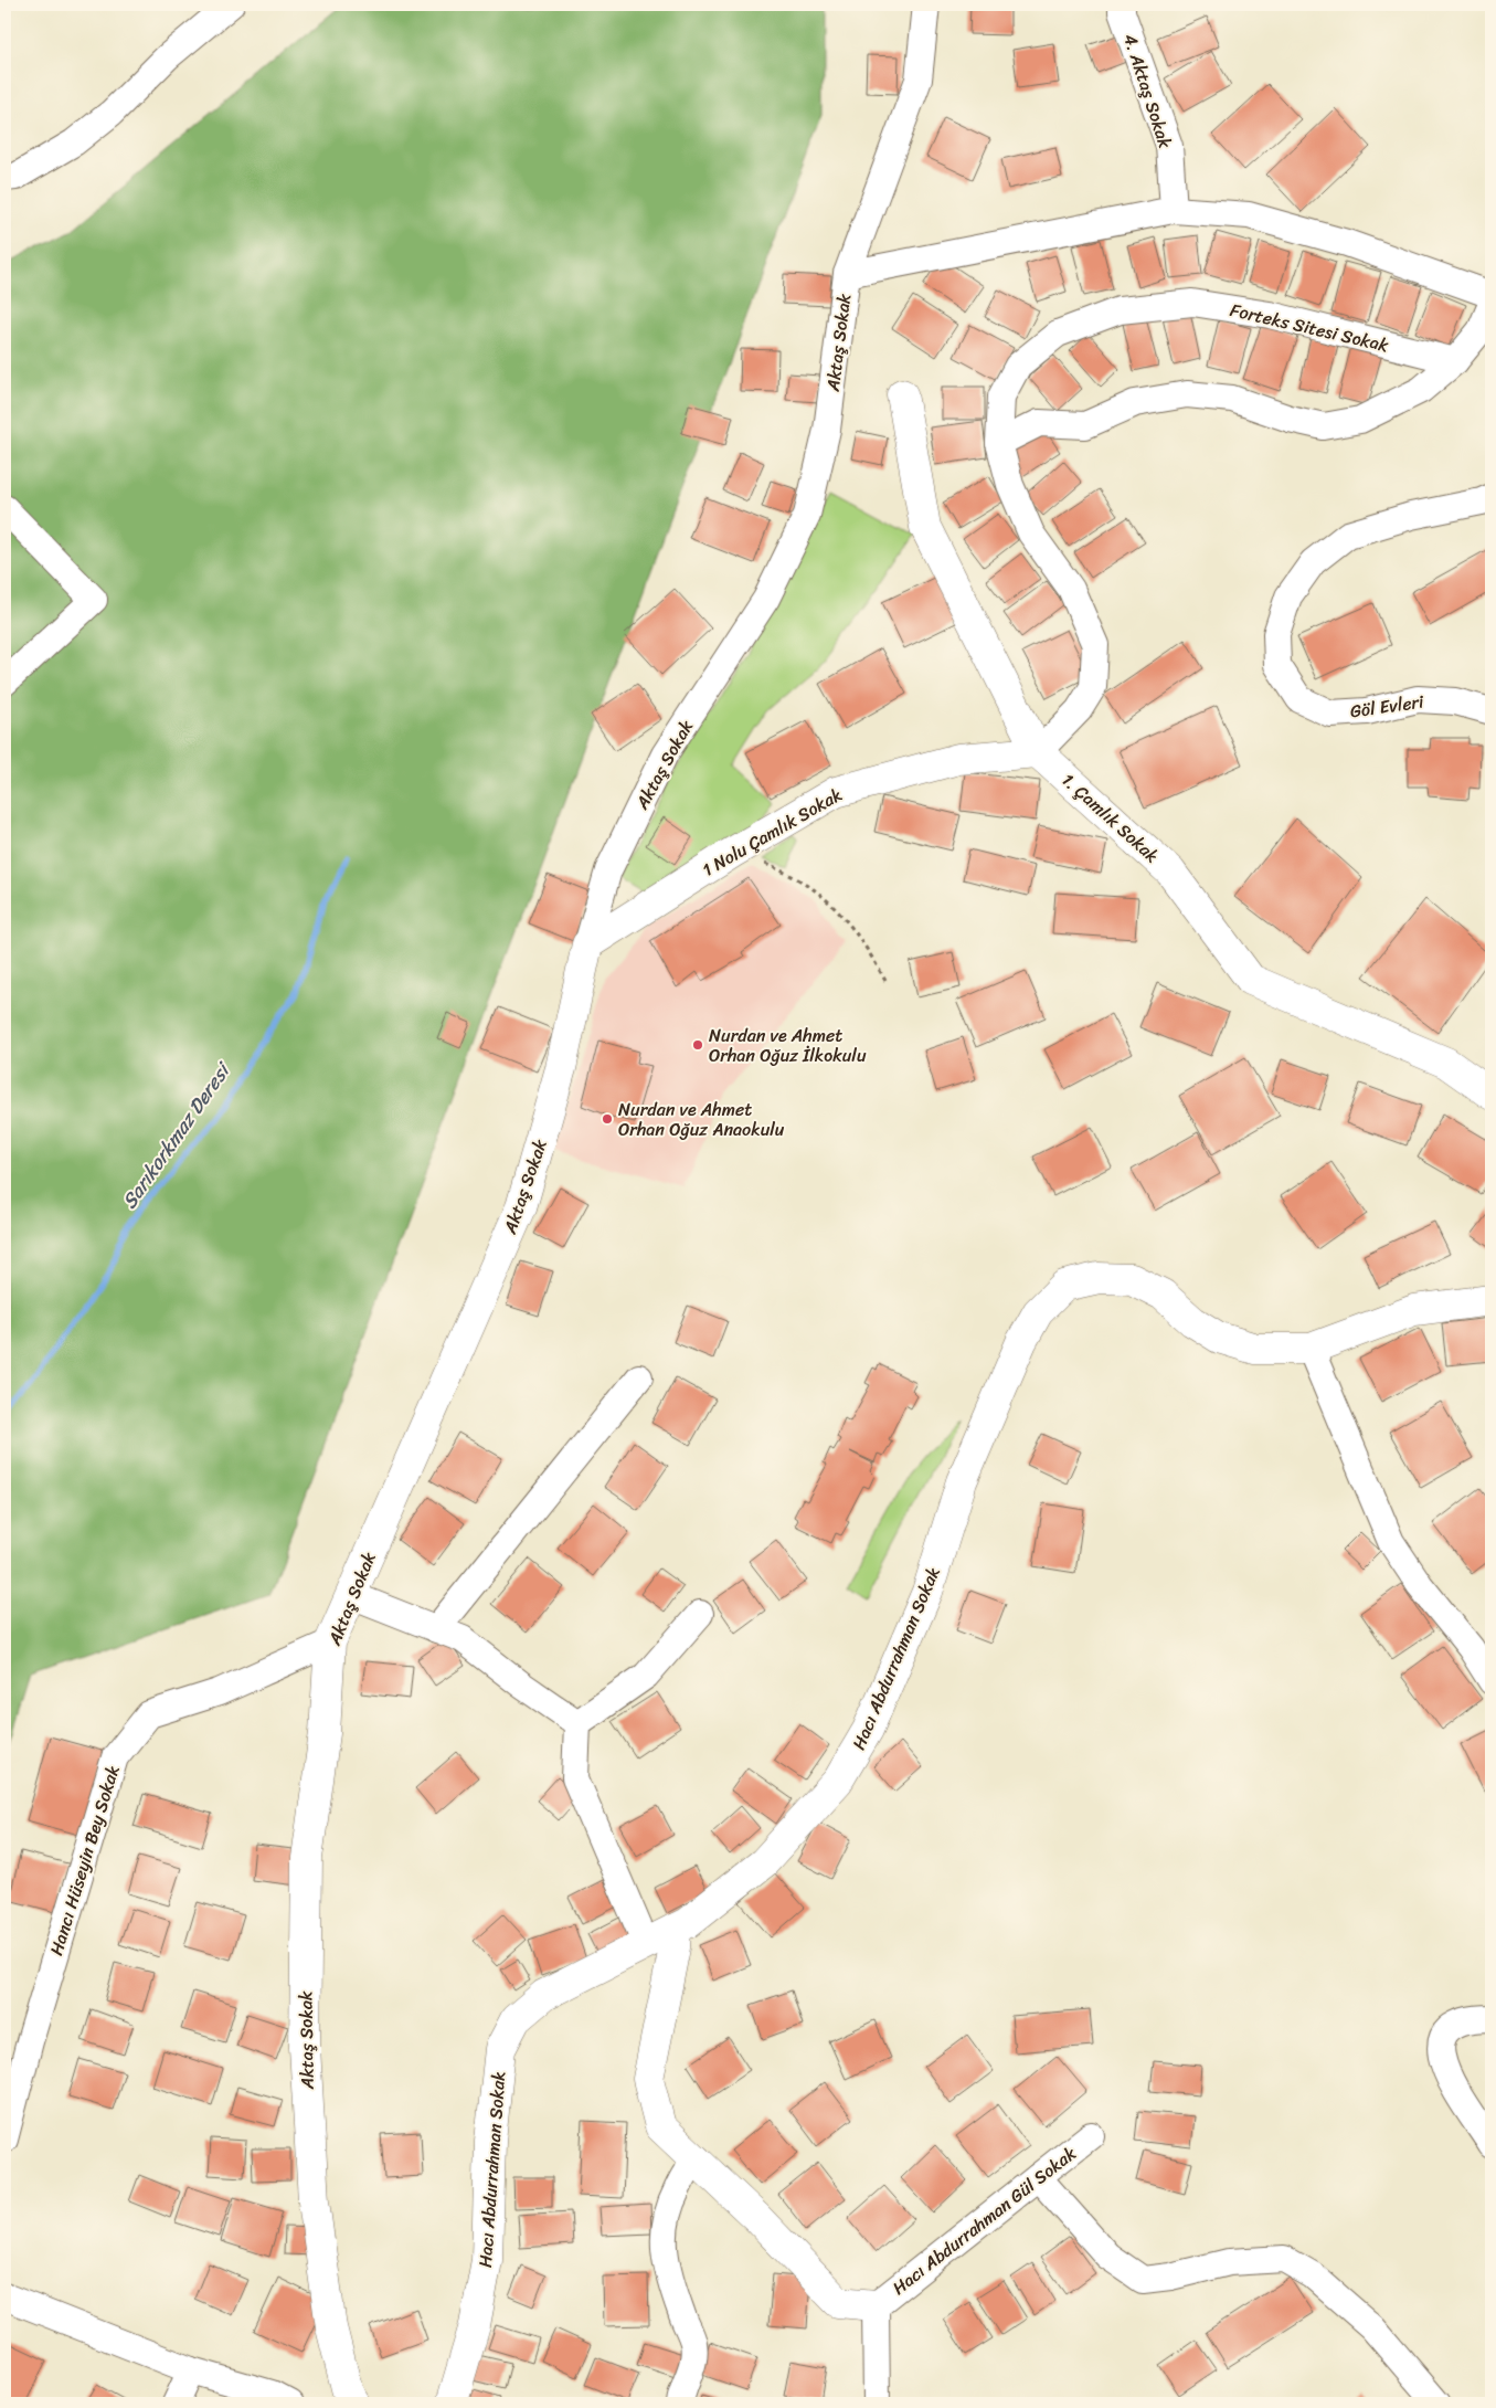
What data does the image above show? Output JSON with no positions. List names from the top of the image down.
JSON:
{
  "streets": {
    "street": [
      "4. Aktaş Sokak",
      "Forteks Sitesi Sokak",
      "Aktaş Sokak",
      "Göl Evleri",
      "1. Çamlık Sokak",
      "1 Nolu Çamlık Sokak",
      "Hacı Abdurrahman Sokak",
      "Hancı Hüseyin Bey Sokak",
      "Hacı Abdurrahman Gül Sokak"
    ]
  },
  "crossings": [
    ["Forteks Sitesi Sokak", "1. Çamlık Sokak"],
    ["Forteks Sitesi Sokak", "1 Nolu Çamlık Sokak"],
    ["Aktaş Sokak", "1 Nolu Çamlık Sokak"],
    ["Aktaş Sokak", "Hancı Hüseyin Bey Sokak"],
    ["1. Çamlık Sokak", "1 Nolu Çamlık Sokak"],
    ["Hacı Abdurrahman Sokak", "Hacı Abdurrahman Gül Sokak"]
  ],
  "water": ["Sarıkorkmaz Deresi"],
  "places": ["Nurdan ve Ahmet Orhan Oğuz İlkokulu", "Nurdan ve Ahmet Orhan Oğuz Anaokulu"]
}
